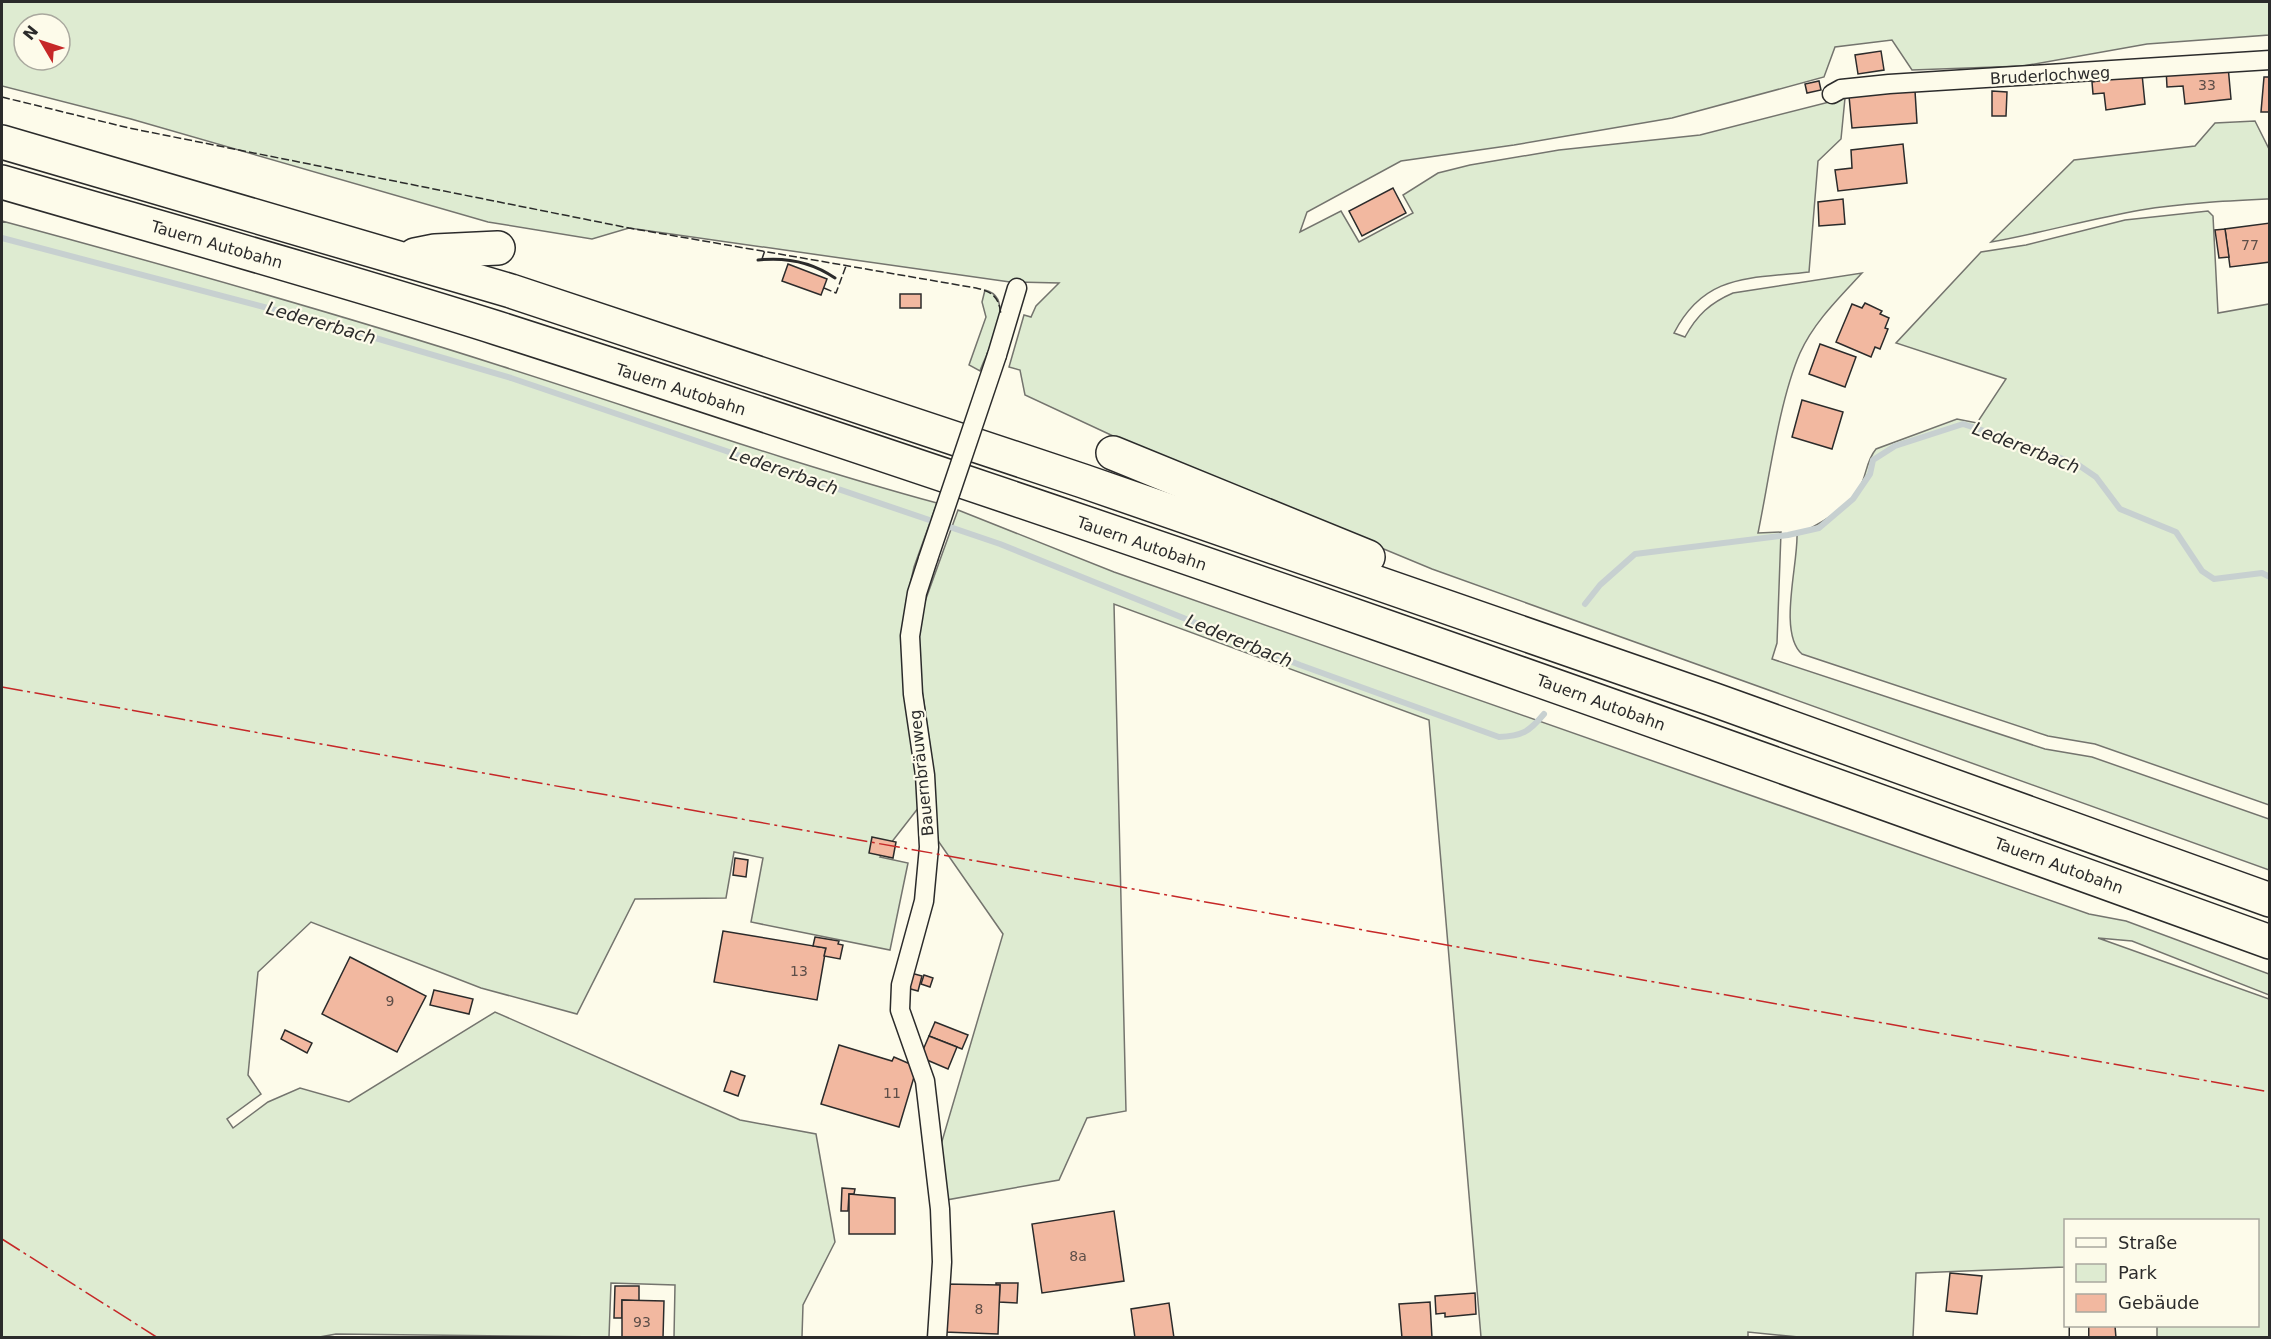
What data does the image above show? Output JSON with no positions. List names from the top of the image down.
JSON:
{
  "streets": {
    "highway": ["Tauern Autobahn"],
    "street": ["Bruderlochweg", "Bauernbräuweg"]
  },
  "water": ["Ledererbach"],
  "house_numbers": [
    "33",
    "77",
    "13",
    "9",
    "11",
    "8a",
    "8",
    "93"
  ],
  "legend": ["Straße", "Park", "Gebäude"],
  "north": "top left"
}
